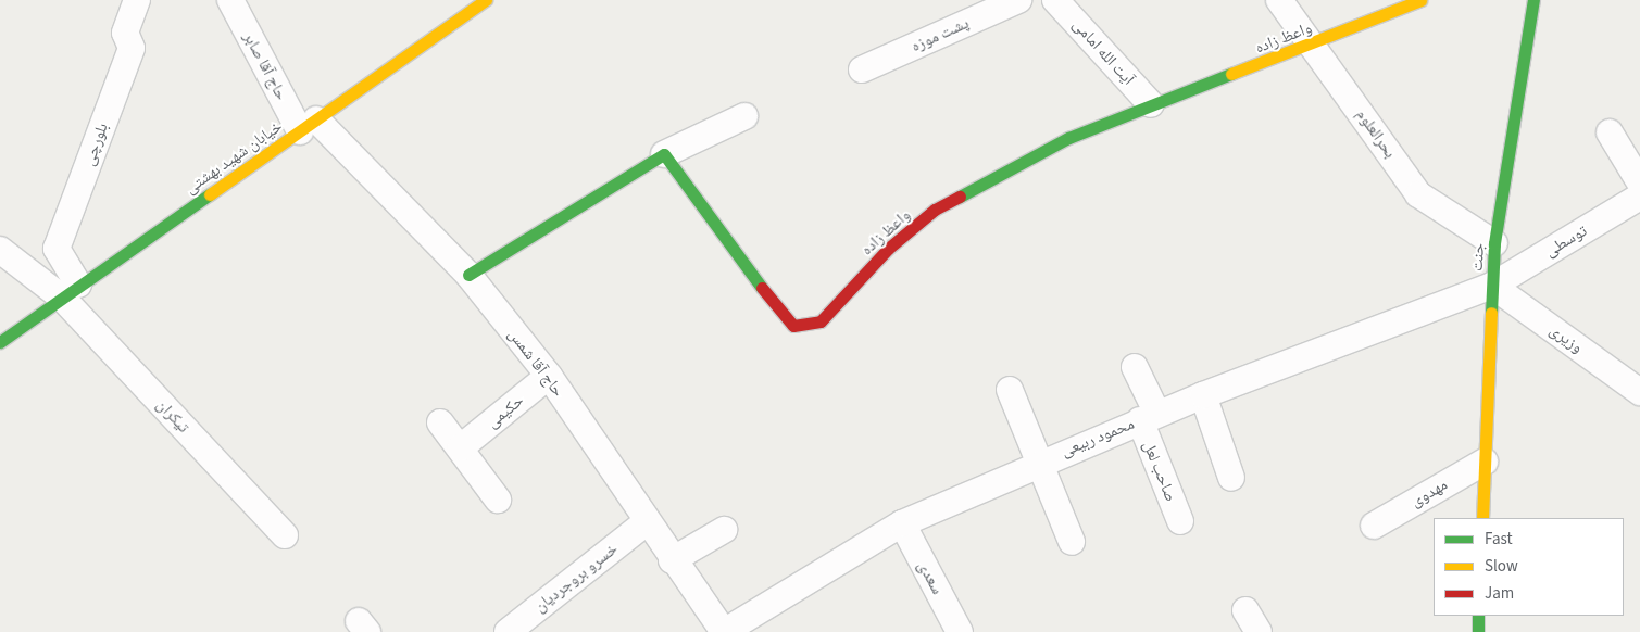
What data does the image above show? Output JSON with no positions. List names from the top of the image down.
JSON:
{
  "streets": {
    "street": [
      "پشت موزه",
      "واعظ زاده",
      "آیت الله امامی",
      "حاج آقا صابر",
      "بحرالعلوم",
      "بلورچی",
      "خیابان شهید بهشتی",
      "توسطی",
      "جنت",
      "وزیری",
      "حاج آقا شمس",
      "حکیمی",
      "تیکران",
      "محمود ربیعی",
      "صاحب لعل",
      "مهدوی",
      "خسرو بروجردیان",
      "سعدی"
    ]
  },
  "crossings": [
    ["واعظ زاده", "آیت الله امامی"],
    ["واعظ زاده", "بحرالعلوم"],
    ["حاج آقا صابر", "خیابان شهید بهشتی"],
    ["حاج آقا صابر", "حاج آقا شمس"],
    ["بحرالعلوم", "جنت"],
    ["بلورچی", "خیابان شهید بهشتی"],
    ["بلورچی", "تیکران"],
    ["خیابان شهید بهشتی", "حاج آقا شمس"],
    ["خیابان شهید بهشتی", "تیکران"],
    ["توسطی", "جنت"],
    ["توسطی", "وزیری"],
    ["توسطی", "محمود ربیعی"],
    ["جنت", "وزیری"],
    ["جنت", "محمود ربیعی"],
    ["جنت", "مهدوی"],
    ["وزیری", "محمود ربیعی"],
    ["حاج آقا شمس", "حکیمی"],
    ["حاج آقا شمس", "محمود ربیعی"],
    ["حاج آقا شمس", "خسرو بروجردیان"],
    ["محمود ربیعی", "صاحب لعل"],
    ["محمود ربیعی", "سعدی"]
  ],
  "legend": ["Fast", "Slow", "Jam"]
}
